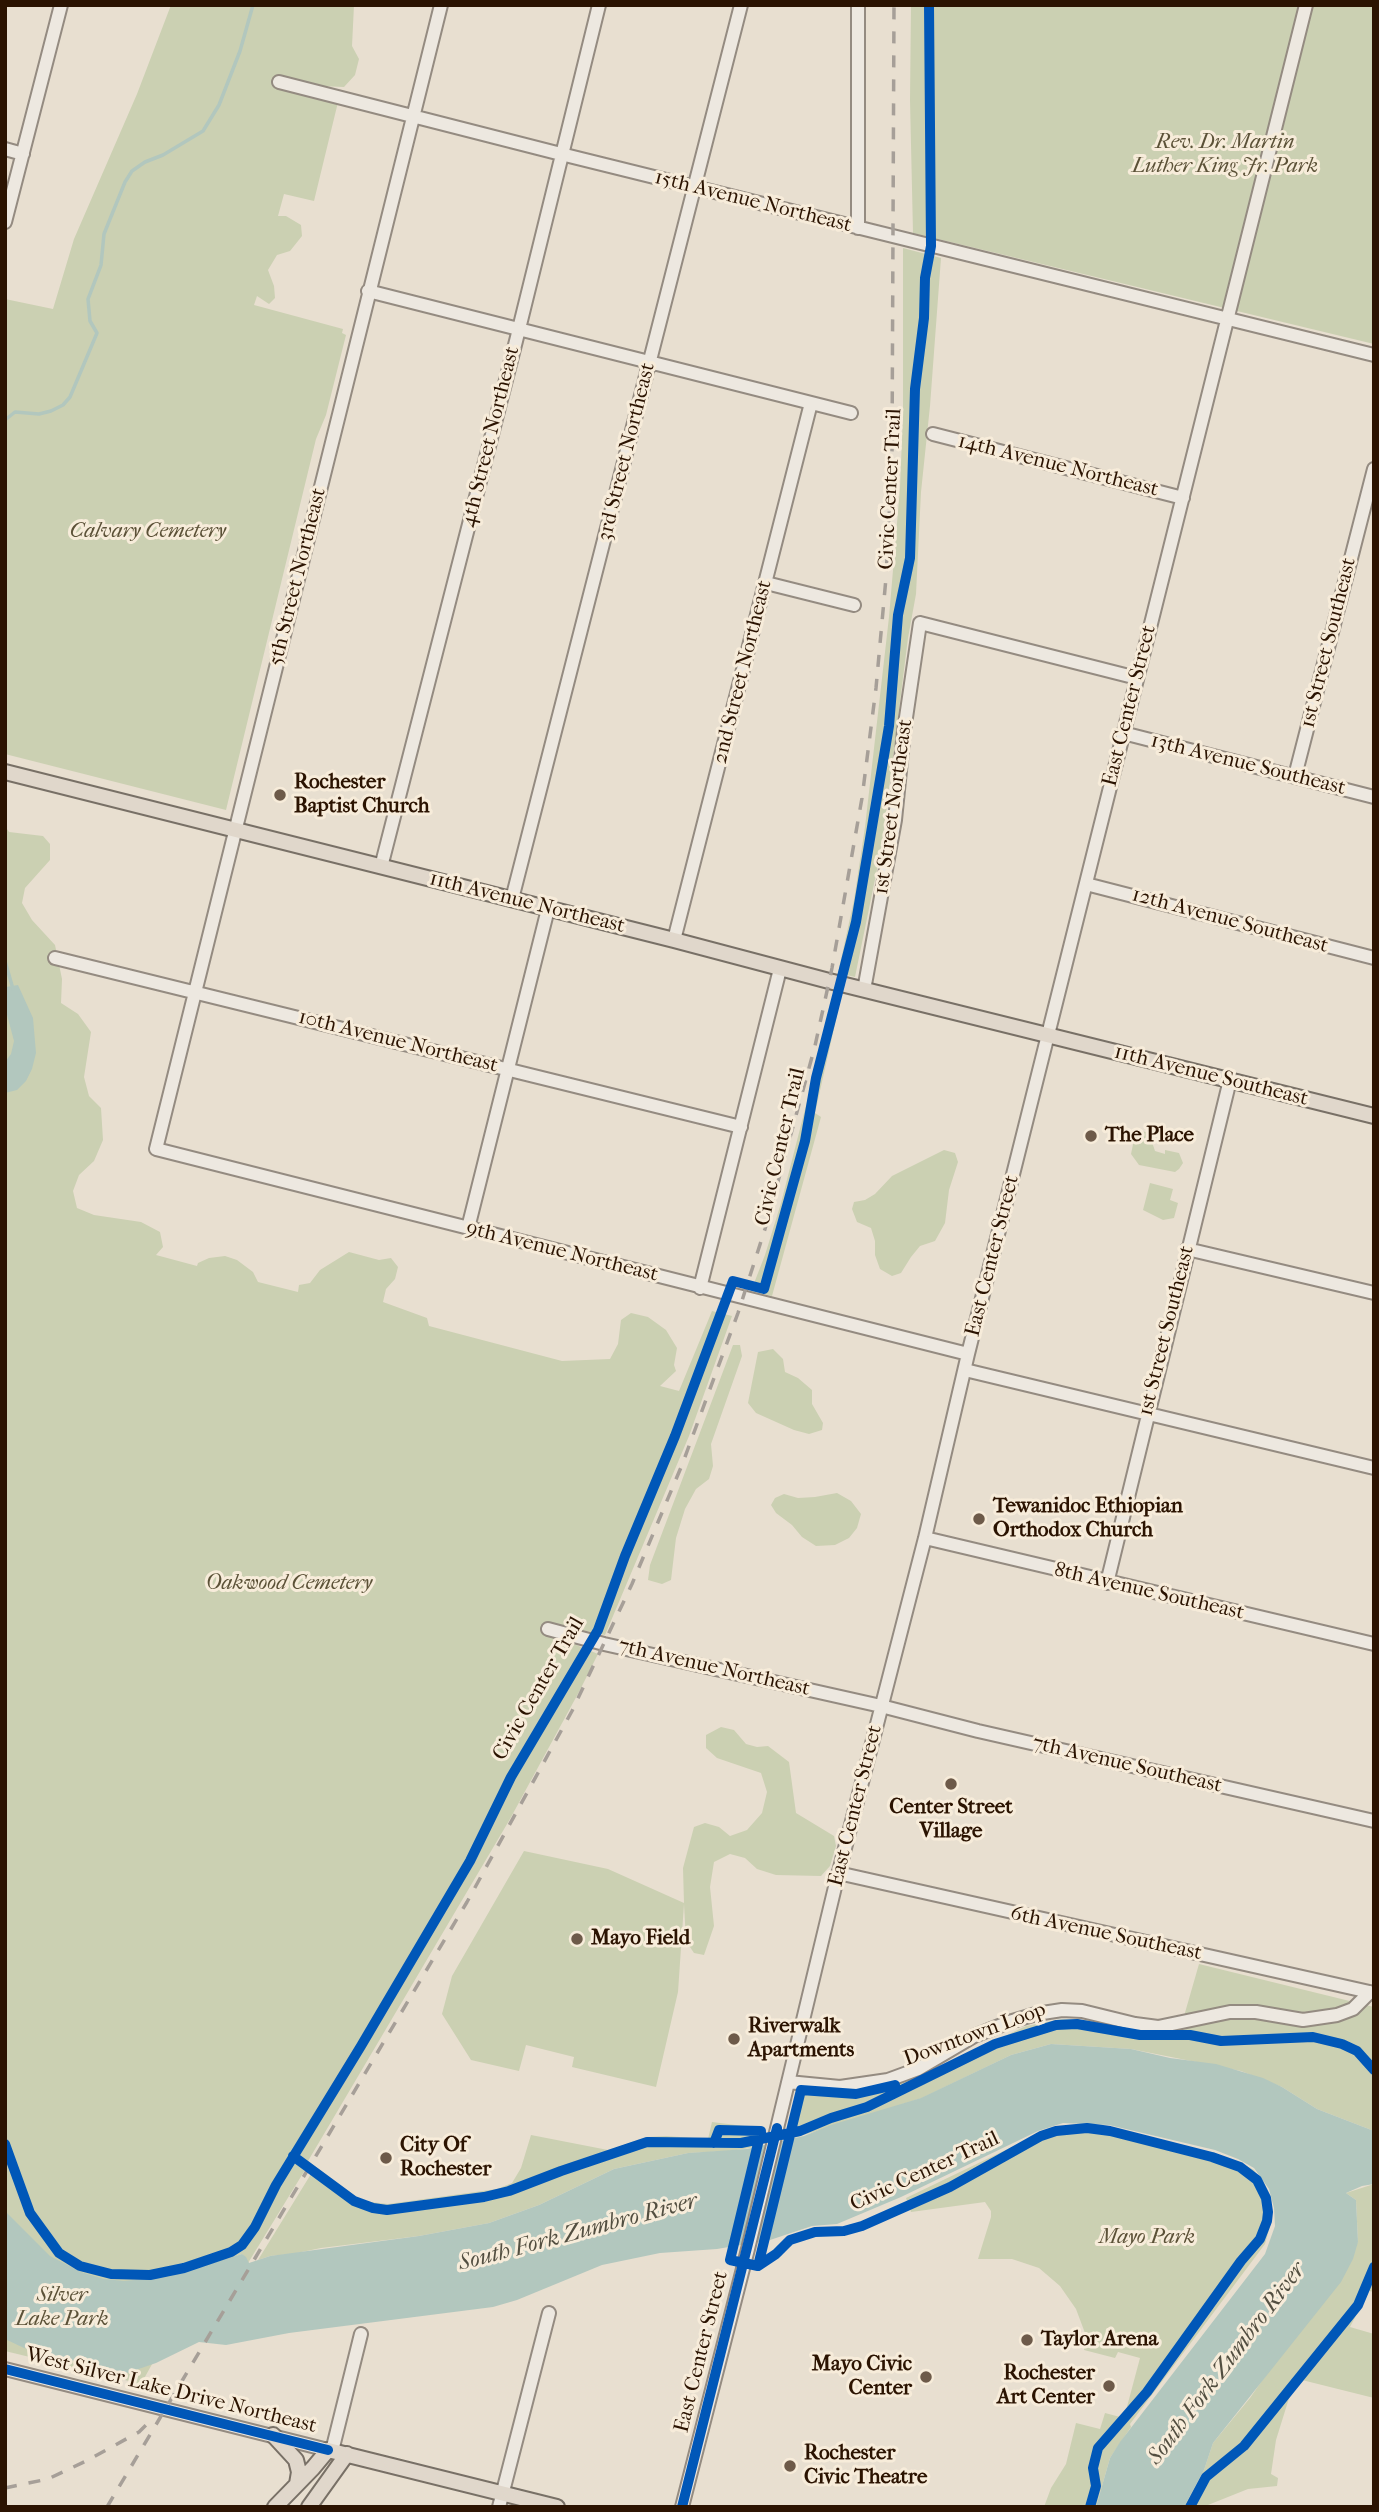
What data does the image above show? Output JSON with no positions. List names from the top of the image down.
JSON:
{
  "streets": {
    "main road": ["11th Avenue Northeast", "11th Avenue Southeast"],
    "street": [
      "15th Avenue Northeast",
      "4th Street Northeast",
      "3rd Street Northeast",
      "14th Avenue Northeast",
      "5th Street Northeast",
      "1st Street Southeast",
      "2nd Street Northeast",
      "East Center Street",
      "13th Avenue Southeast",
      "1st Street Northeast",
      "12th Avenue Southeast",
      "10th Avenue Northeast",
      "9th Avenue Northeast",
      "8th Avenue Southeast",
      "7th Avenue Northeast",
      "7th Avenue Southeast",
      "6th Avenue Southeast",
      "West Silver Lake Drive Northeast"
    ],
    "cycle path": ["Civic Center Trail", "Downtown Loop"]
  },
  "crossings": [
    ["15th Avenue Northeast", "4th Street Northeast"],
    ["15th Avenue Northeast", "3rd Street Northeast"],
    ["15th Avenue Northeast", "5th Street Northeast"],
    ["15th Avenue Northeast", "East Center Street"],
    ["4th Street Northeast", "11th Avenue Northeast"],
    ["3rd Street Northeast", "11th Avenue Northeast"],
    ["14th Avenue Northeast", "East Center Street"],
    ["5th Street Northeast", "11th Avenue Northeast"],
    ["5th Street Northeast", "10th Avenue Northeast"],
    ["5th Street Northeast", "9th Avenue Northeast"],
    ["1st Street Southeast", "13th Avenue Southeast"],
    ["1st Street Southeast", "11th Avenue Southeast"],
    ["1st Street Southeast", "8th Avenue Southeast"],
    ["2nd Street Northeast", "11th Avenue Northeast"],
    ["East Center Street", "13th Avenue Southeast"],
    ["East Center Street", "1st Street Northeast"],
    ["East Center Street", "11th Avenue Northeast"],
    ["East Center Street", "12th Avenue Southeast"],
    ["East Center Street", "11th Avenue Southeast"],
    ["East Center Street", "9th Avenue Northeast"],
    ["East Center Street", "8th Avenue Southeast"],
    ["East Center Street", "7th Avenue Northeast"],
    ["East Center Street", "7th Avenue Southeast"],
    ["East Center Street", "6th Avenue Southeast"],
    ["1st Street Northeast", "11th Avenue Northeast"],
    ["11th Avenue Northeast", "11th Avenue Southeast"],
    ["7th Avenue Northeast", "7th Avenue Southeast"]
  ],
  "water": ["South Fork Zumbro River"],
  "parks": [
    "Rev. Dr. Martin Luther King Jr. Park",
    "Calvary Cemetery",
    "Oakwood Cemetery",
    "Mayo Park",
    "Silver Lake Park"
  ],
  "places": [
    "Rochester Baptist Church",
    "The Place",
    "Tewanidoc Ethiopian Orthodox Church",
    "Center Street Village",
    "Mayo Field",
    "Riverwalk Apartments",
    "City Of Rochester",
    "Taylor Arena",
    "Mayo Civic Center",
    "Rochester Art Center",
    "Rochester Civic Theatre"
  ]
}
